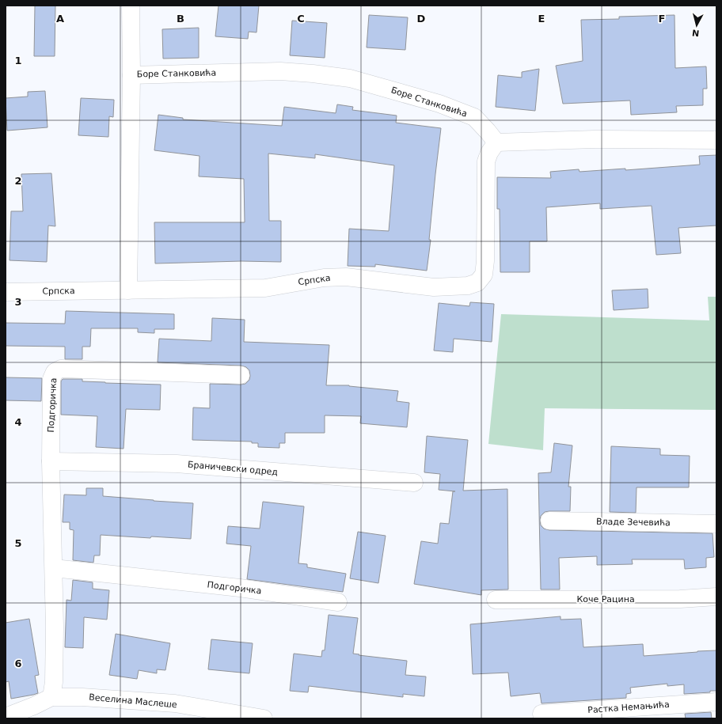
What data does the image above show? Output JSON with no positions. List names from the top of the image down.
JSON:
{
  "streets": {
    "street": [
      "Боре Станковића",
      "Српска",
      "Подгоричка",
      "Браничевски одред",
      "Владе Зечевића",
      "Коче Рацина",
      "Веселина Маслеше",
      "Растка Немањића"
    ]
  },
  "crossings": [
    ["Боре Станковића", "Српска"],
    ["Подгоричка", "Браничевски одред"],
    ["Подгоричка", "Веселина Маслеше"]
  ],
  "north": "bottom",
  "grid": {
    "columns": [
      "A",
      "B",
      "C",
      "D",
      "E",
      "F"
    ],
    "rows": [
      "1",
      "2",
      "3",
      "4",
      "5",
      "6"
    ]
  }
}
